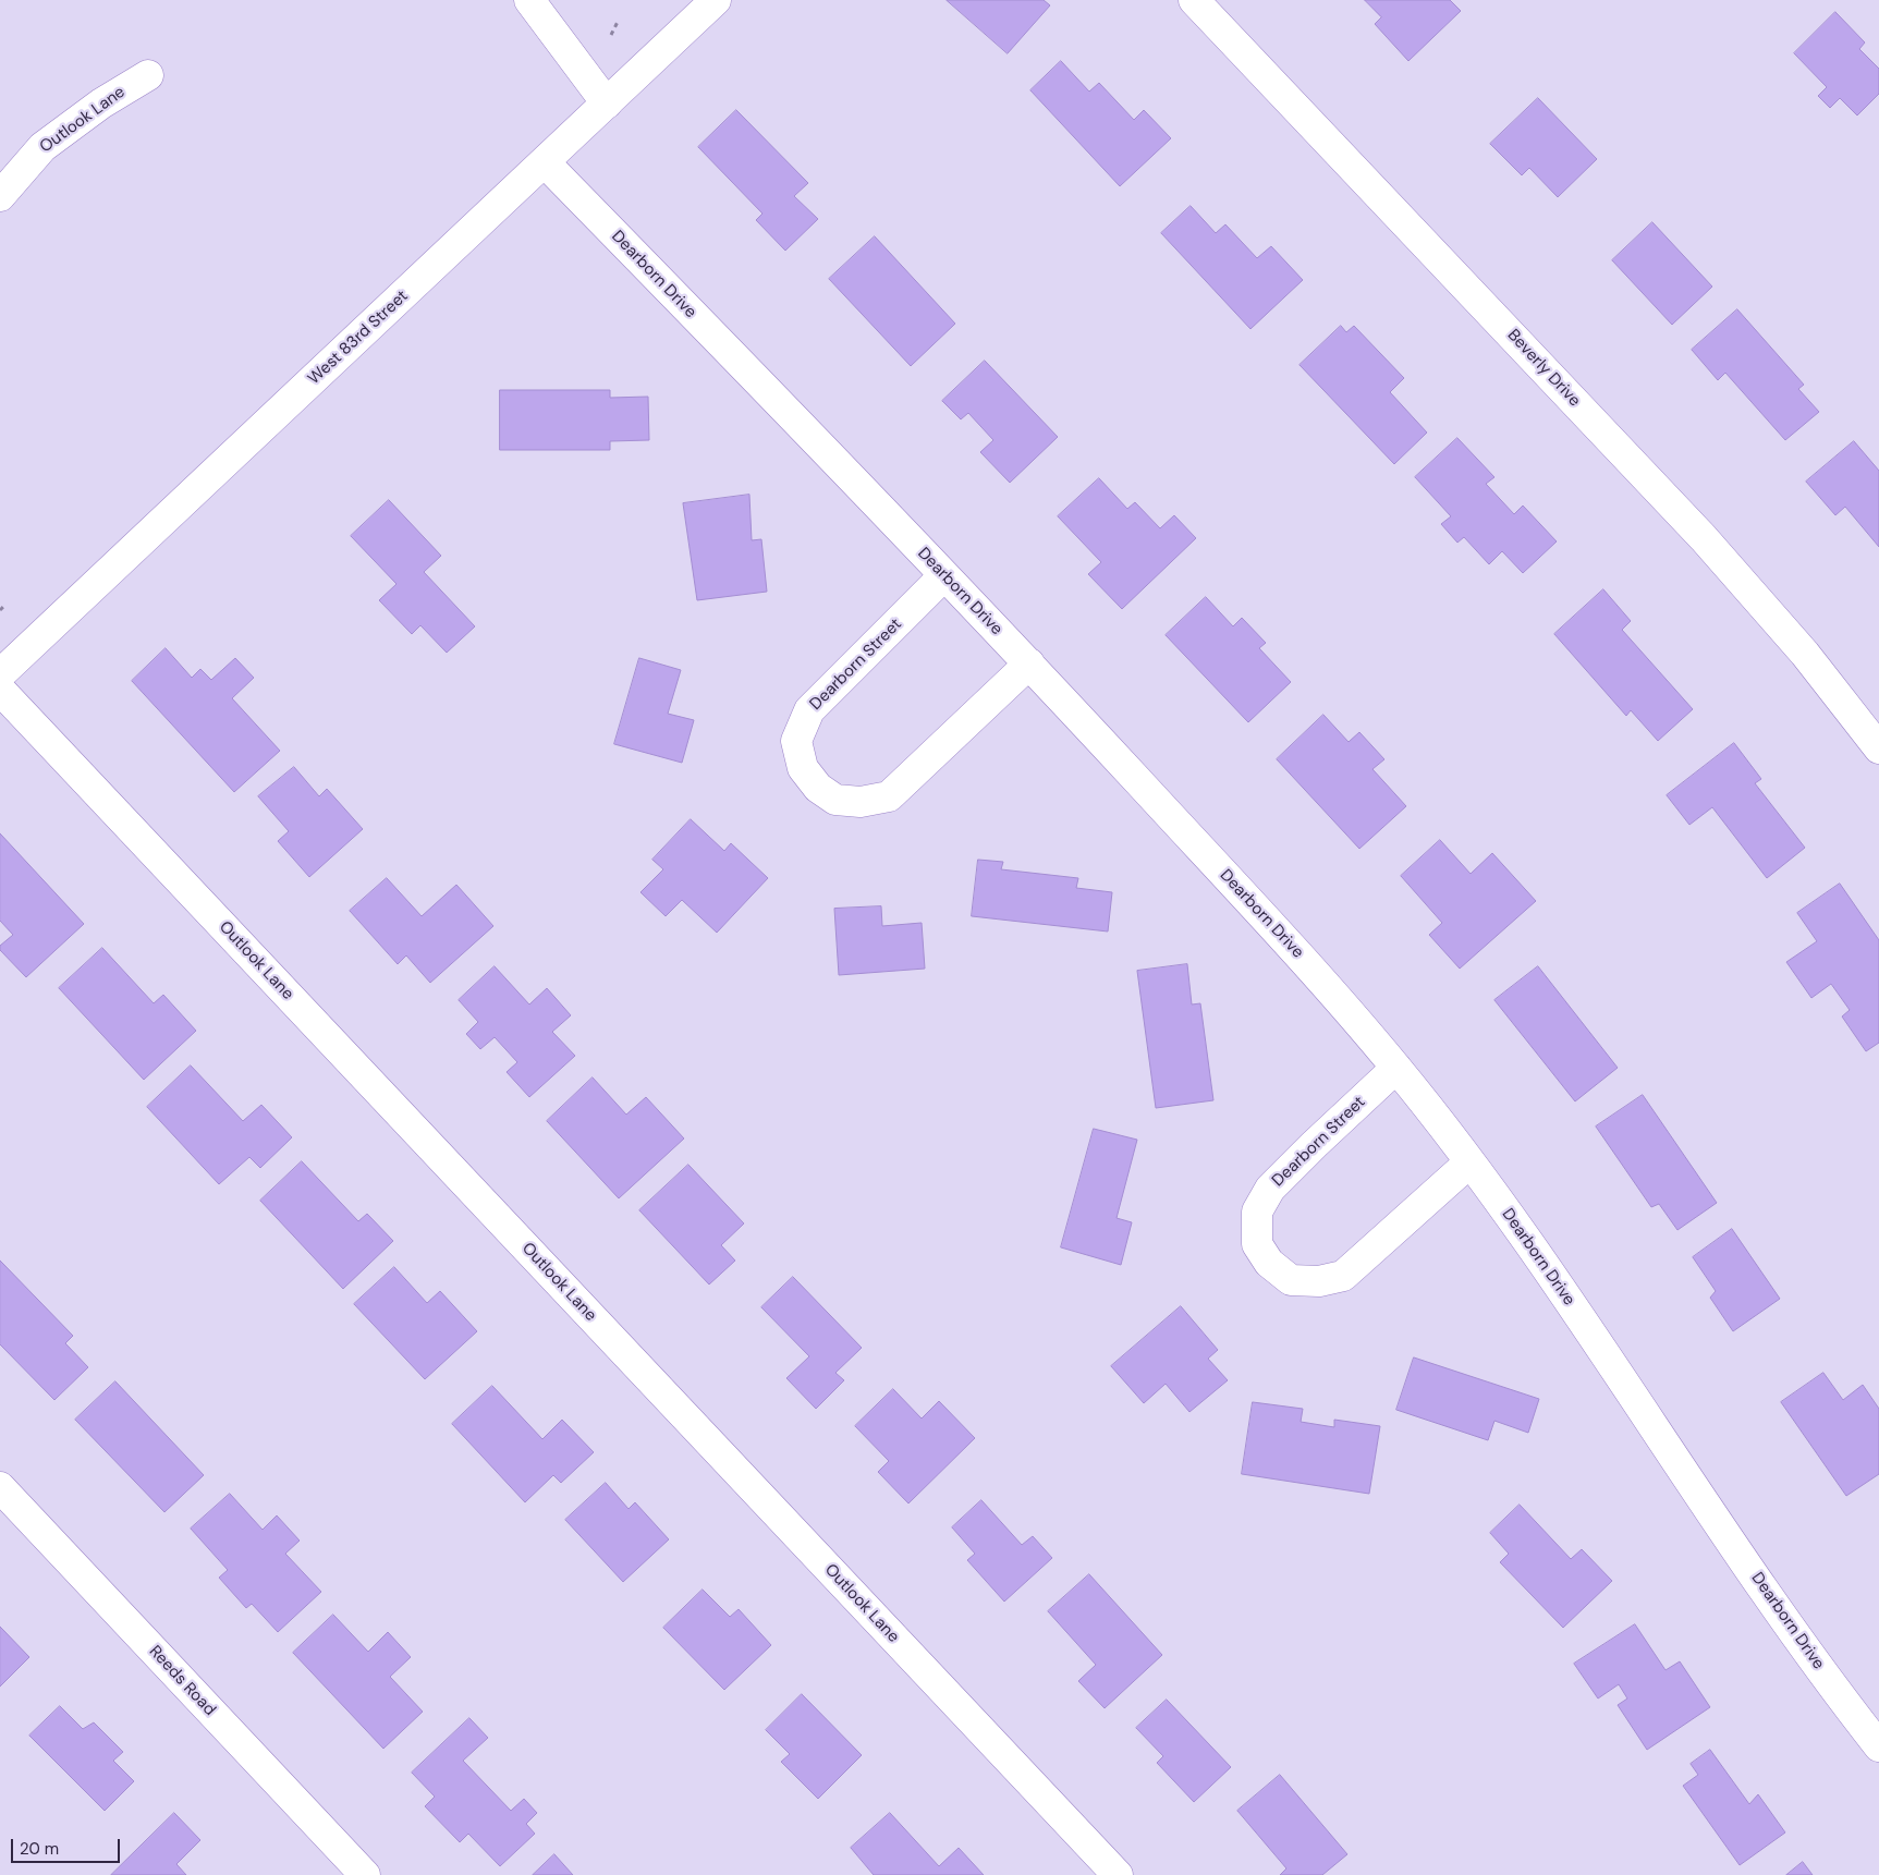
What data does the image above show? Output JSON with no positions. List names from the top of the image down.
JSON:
{
  "streets": {
    "street": [
      "Outlook Lane",
      "Dearborn Drive",
      "West 83rd Street",
      "Beverly Drive",
      "Dearborn Street",
      "Reeds Road"
    ]
  },
  "crossings": [
    ["Dearborn Drive", "West 83rd Street"],
    ["Dearborn Drive", "Dearborn Street"]
  ],
  "scale_bar": "20 m"
}
